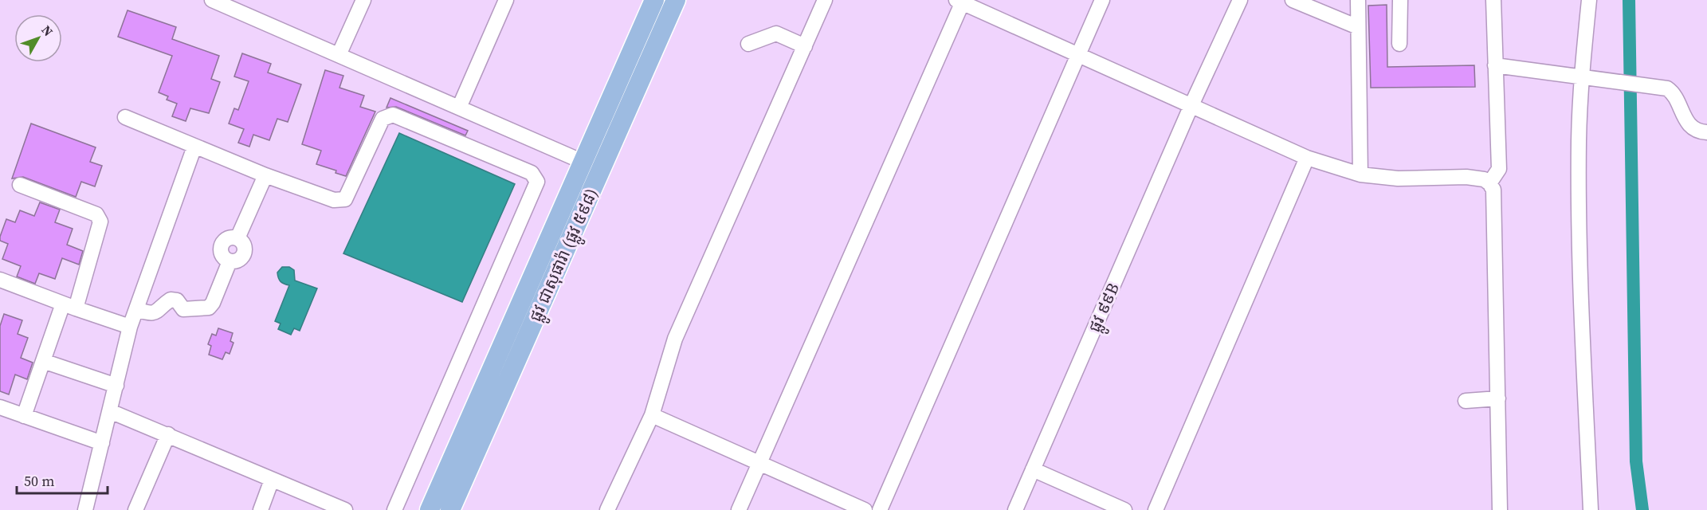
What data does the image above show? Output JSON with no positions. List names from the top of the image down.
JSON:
{
  "streets": {
    "main road": ["ផ្លូវ ជាសុផារ៉ា (ផ្លូវ ៥៩៨)"],
    "street": ["ផ្លូវ ៩៩B"]
  },
  "scale_bar": "50 m",
  "north": "top right"
}
